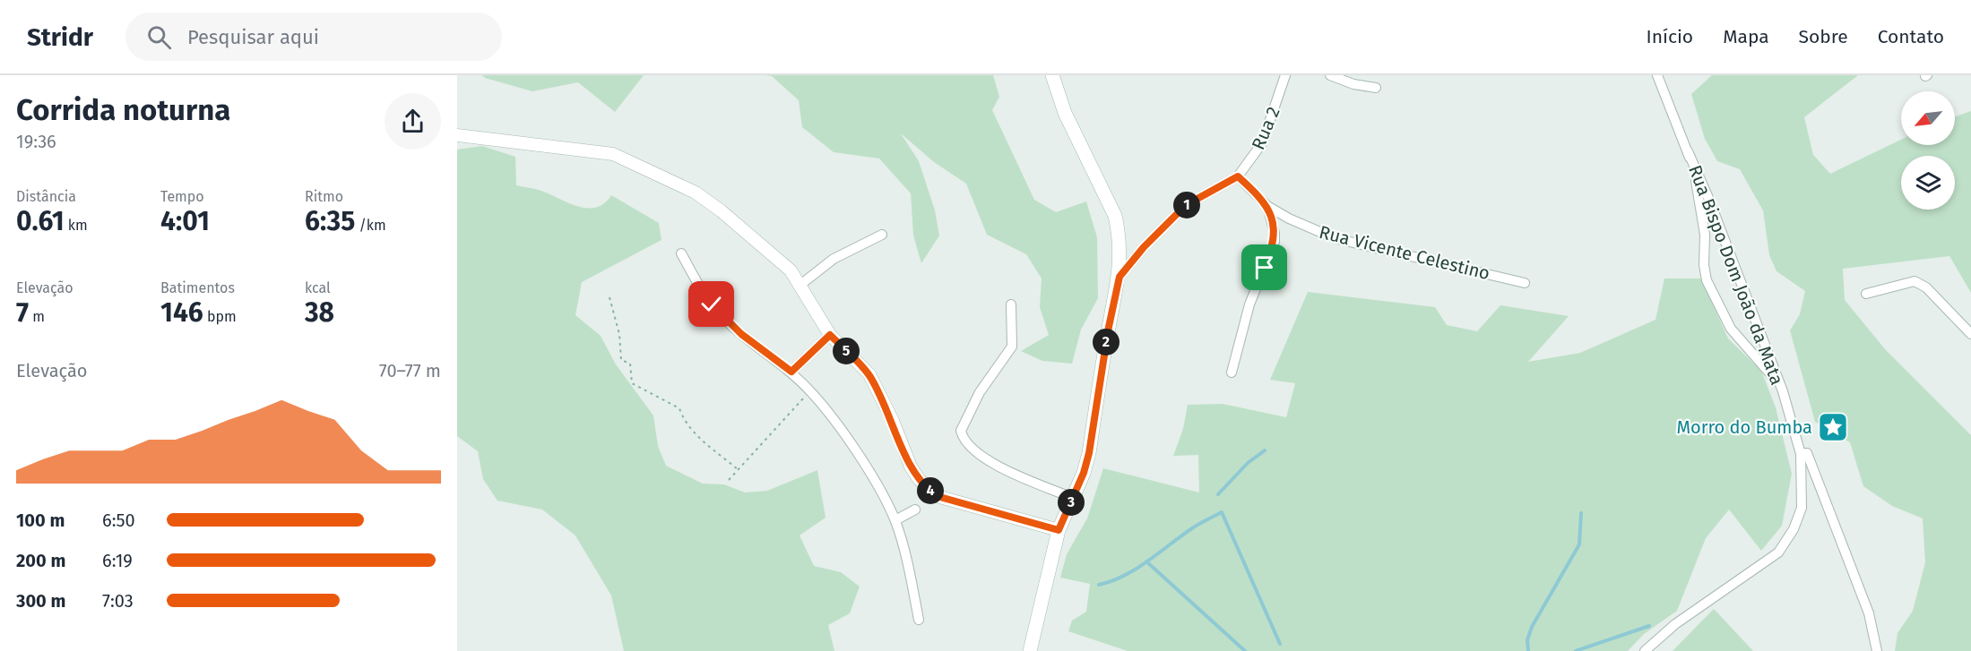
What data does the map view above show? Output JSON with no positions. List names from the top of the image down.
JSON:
{
  "streets": {
    "street": ["Rua 2", "Rua Vicente Celestino", "Rua Bispo Dom João da Mata"]
  },
  "crossings": [
    ["Rua 2", "Rua Vicente Celestino"]
  ],
  "places": {
    "place": ["Morro do Bumba"]
  },
  "north": "bottom left",
  "page": {
    "header": "Stridr",
    "search": "Pesquisar aqui",
    "nav": [
      "Início",
      "Mapa",
      "Sobre",
      "Contato"
    ],
    "heading": ["Corrida noturna", "19:36"],
    "stats": [
      ["Distância", "0.61 km"],
      ["Tempo", "4:01"],
      ["Ritmo", "6:35 /km"],
      ["Elevação", "7 m"],
      ["Batimentos", "146 bpm"],
      ["kcal", "38"]
    ],
    "pins": [
      "1",
      "2",
      "5",
      "4",
      "3"
    ],
    "chart": ["Elevação", "70–77 m"],
    "list": [
      {
        "name": "100 m",
        "note": "6:50"
      },
      {
        "name": "200 m",
        "note": "6:19"
      },
      {
        "name": "300 m",
        "note": "7:03"
      }
    ]
  }
}
